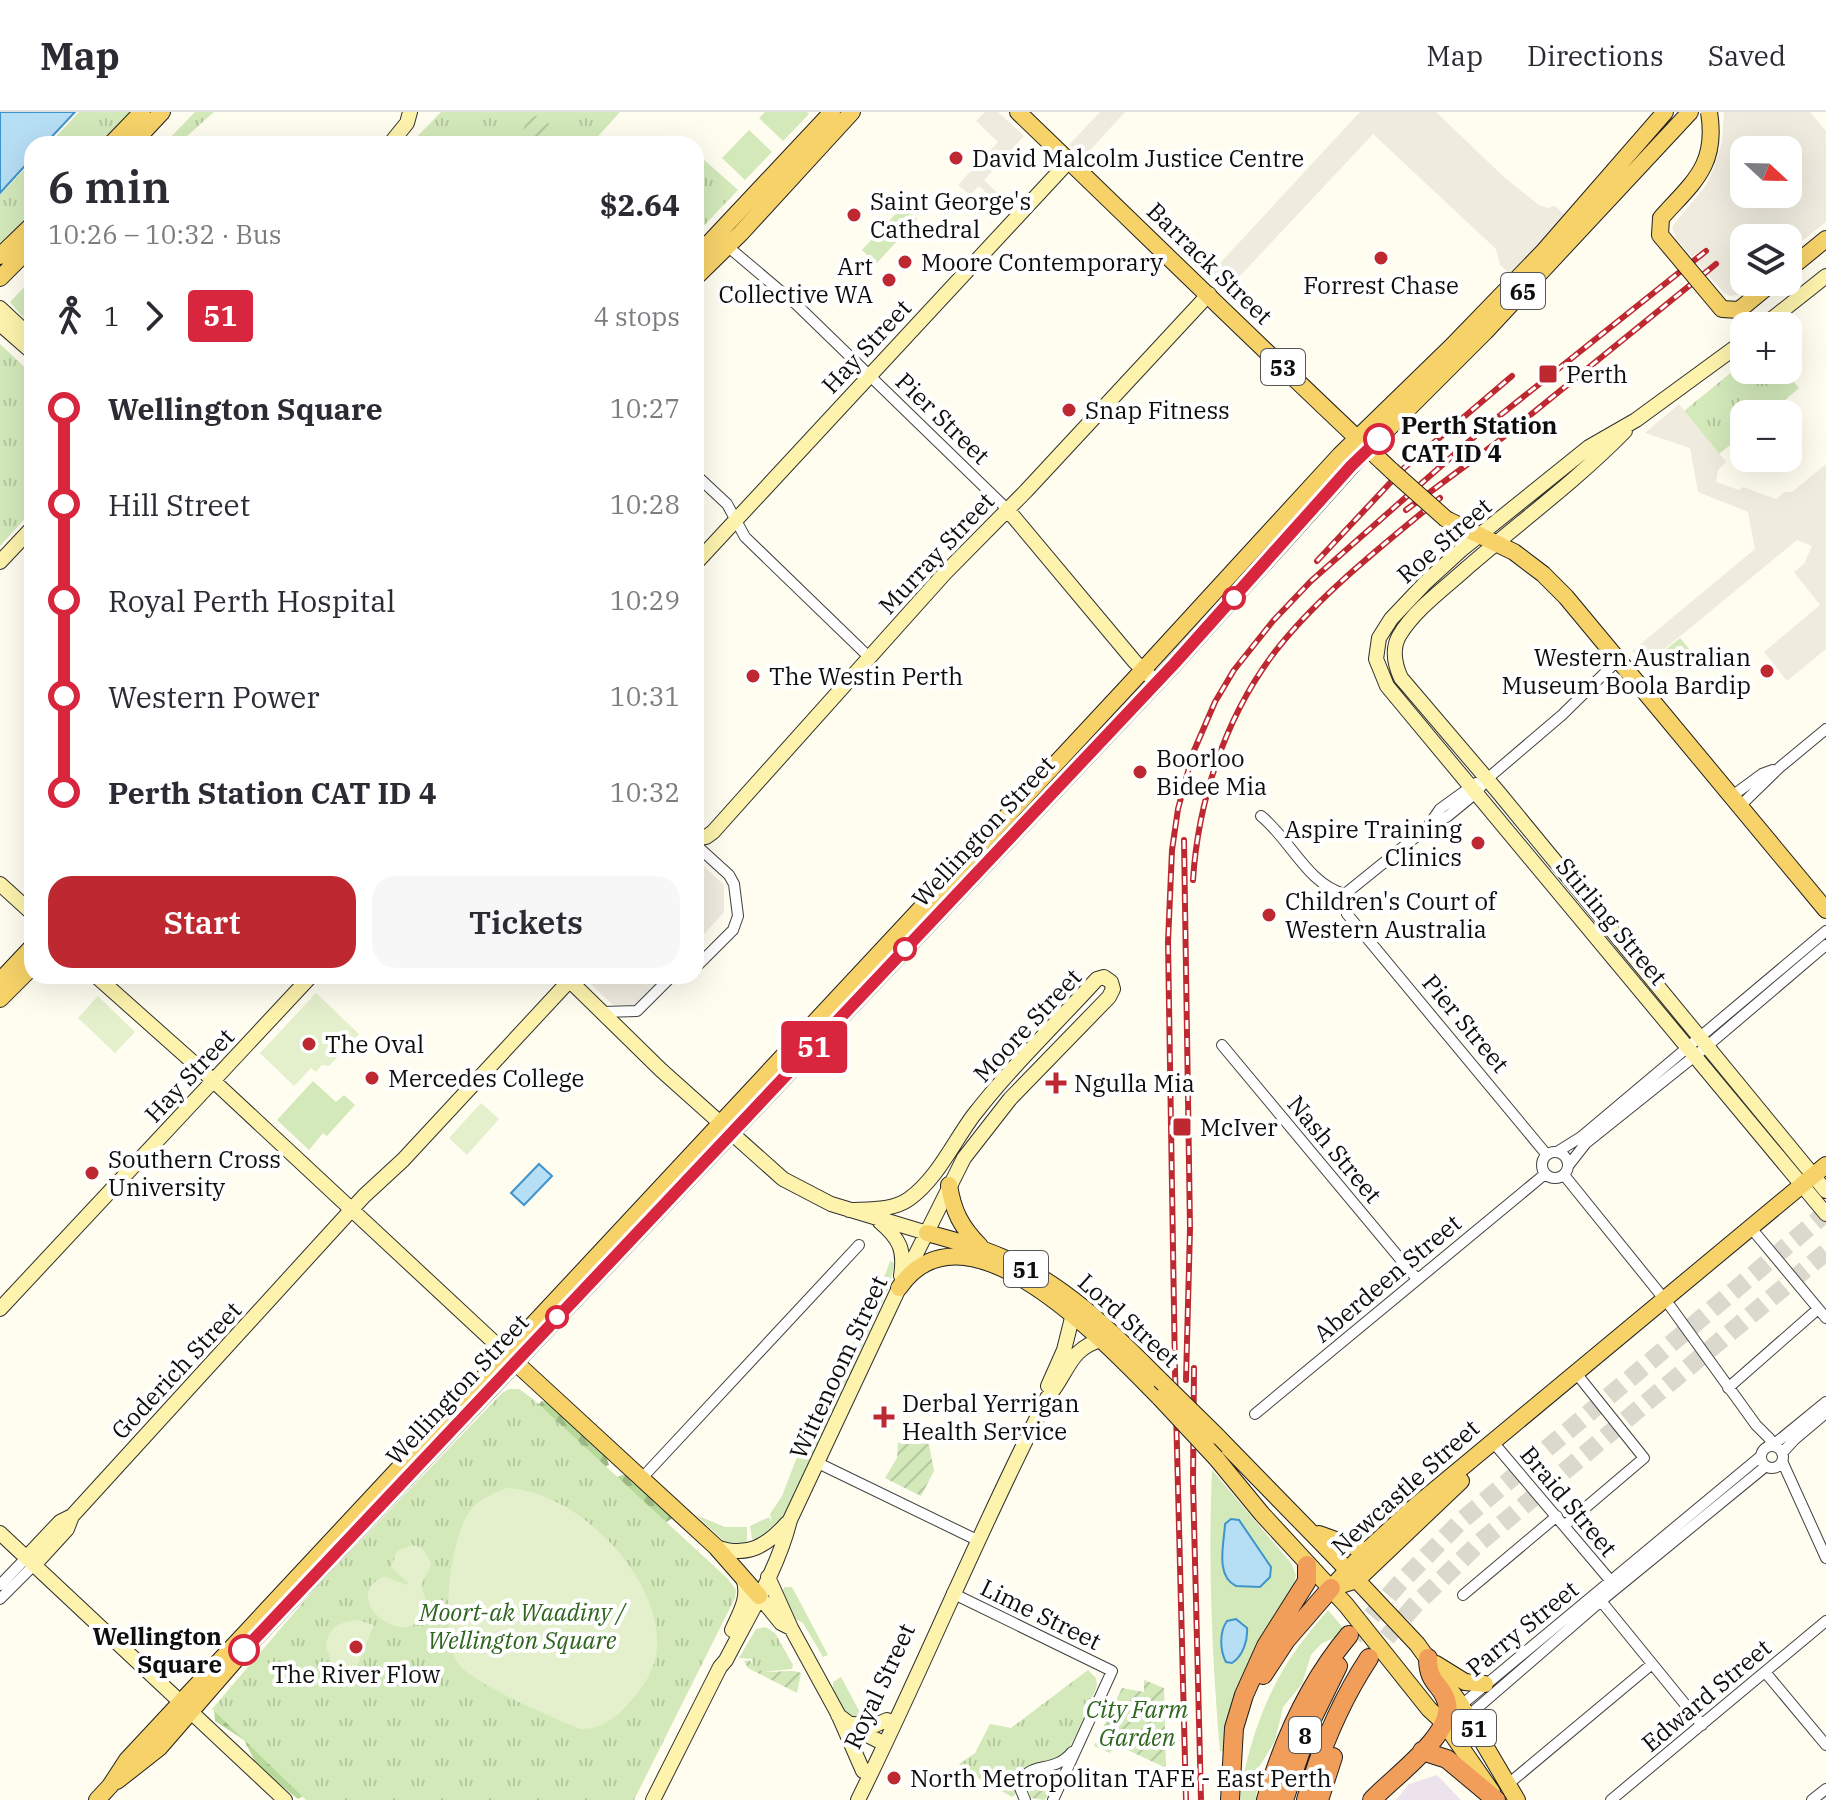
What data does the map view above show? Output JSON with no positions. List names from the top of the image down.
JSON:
{
  "streets": {
    "highway": ["8"],
    "main road": [
      "Barrack Street",
      "65",
      "Hay Street",
      "53",
      "Pier Street",
      "Roe Street",
      "Murray Street",
      "Wellington Street",
      "Stirling Street",
      "Moore Street",
      "51",
      "Lord Street",
      "Wittenoom Street",
      "Goderich Street",
      "Newcastle Street",
      "Royal Street"
    ],
    "street": [
      "Nash Street",
      "Aberdeen Street",
      "Braid Street",
      "Lime Street",
      "Parry Street",
      "Edward Street"
    ]
  },
  "crossings": [
    ["Barrack Street", "Hay Street"],
    ["Barrack Street", "53"],
    ["Barrack Street", "Murray Street"],
    ["Barrack Street", "Wellington Street"],
    ["Hay Street", "Pier Street"],
    ["53", "Roe Street"],
    ["53", "Wellington Street"],
    ["Pier Street", "Murray Street"],
    ["Pier Street", "Wellington Street"],
    ["Pier Street", "Aberdeen Street"],
    ["Roe Street", "Stirling Street"],
    ["Wellington Street", "Lord Street"],
    ["Stirling Street", "Newcastle Street"],
    ["Moore Street", "Lord Street"],
    ["Moore Street", "Wittenoom Street"],
    ["Nash Street", "Aberdeen Street"],
    ["Lord Street", "Wittenoom Street"],
    ["Lord Street", "Newcastle Street"],
    ["Lord Street", "Parry Street"],
    ["Lord Street", "Royal Street"],
    ["Newcastle Street", "Braid Street"],
    ["Braid Street", "Parry Street"],
    ["Lime Street", "Royal Street"]
  ],
  "parks": ["Moort-ak Waadiny / Wellington Square", "City Farm Garden"],
  "places": {
    "other": [
      "David Malcolm Justice Centre",
      "Saint George's Cathedral",
      "Forrest Chase",
      "Moore Contemporary",
      "Art Collective WA",
      "Snap Fitness",
      "Perth Station CAT ID 4",
      "Western Australian Museum Boola Bardip",
      "The Westin Perth",
      "Boorloo Bidee Mia",
      "Aspire Training Clinics",
      "Children's Court of Western Australia",
      "The Oval",
      "Mercedes College",
      "Southern Cross University",
      "The River Flow",
      "Wellington Square",
      "North Metropolitan TAFE - East Perth"
    ],
    "transit": ["Perth", "McIver"],
    "health": ["Ngulla Mia", "Derbal Yerrigan Health Service"]
  },
  "lines": ["bus line 51"],
  "north": "right",
  "page": {
    "header": "Map",
    "nav": ["Map", "Directions", "Saved"],
    "on_map": "51",
    "map_buttons": ["+", "−"],
    "heading": ["6 min", "10:26 – 10:32 · Bus", "$2.64"],
    "legs": ["1", "51", "4 stops"],
    "list": [
      {
        "name": "Wellington Square",
        "value": "10:27"
      },
      {
        "name": "Hill Street",
        "value": "10:28"
      },
      {
        "name": "Royal Perth Hospital",
        "value": "10:29"
      },
      {
        "name": "Western Power",
        "value": "10:31"
      },
      {
        "name": "Perth Station CAT ID 4",
        "value": "10:32"
      }
    ],
    "buttons": ["Start", "Tickets"]
  }
}
